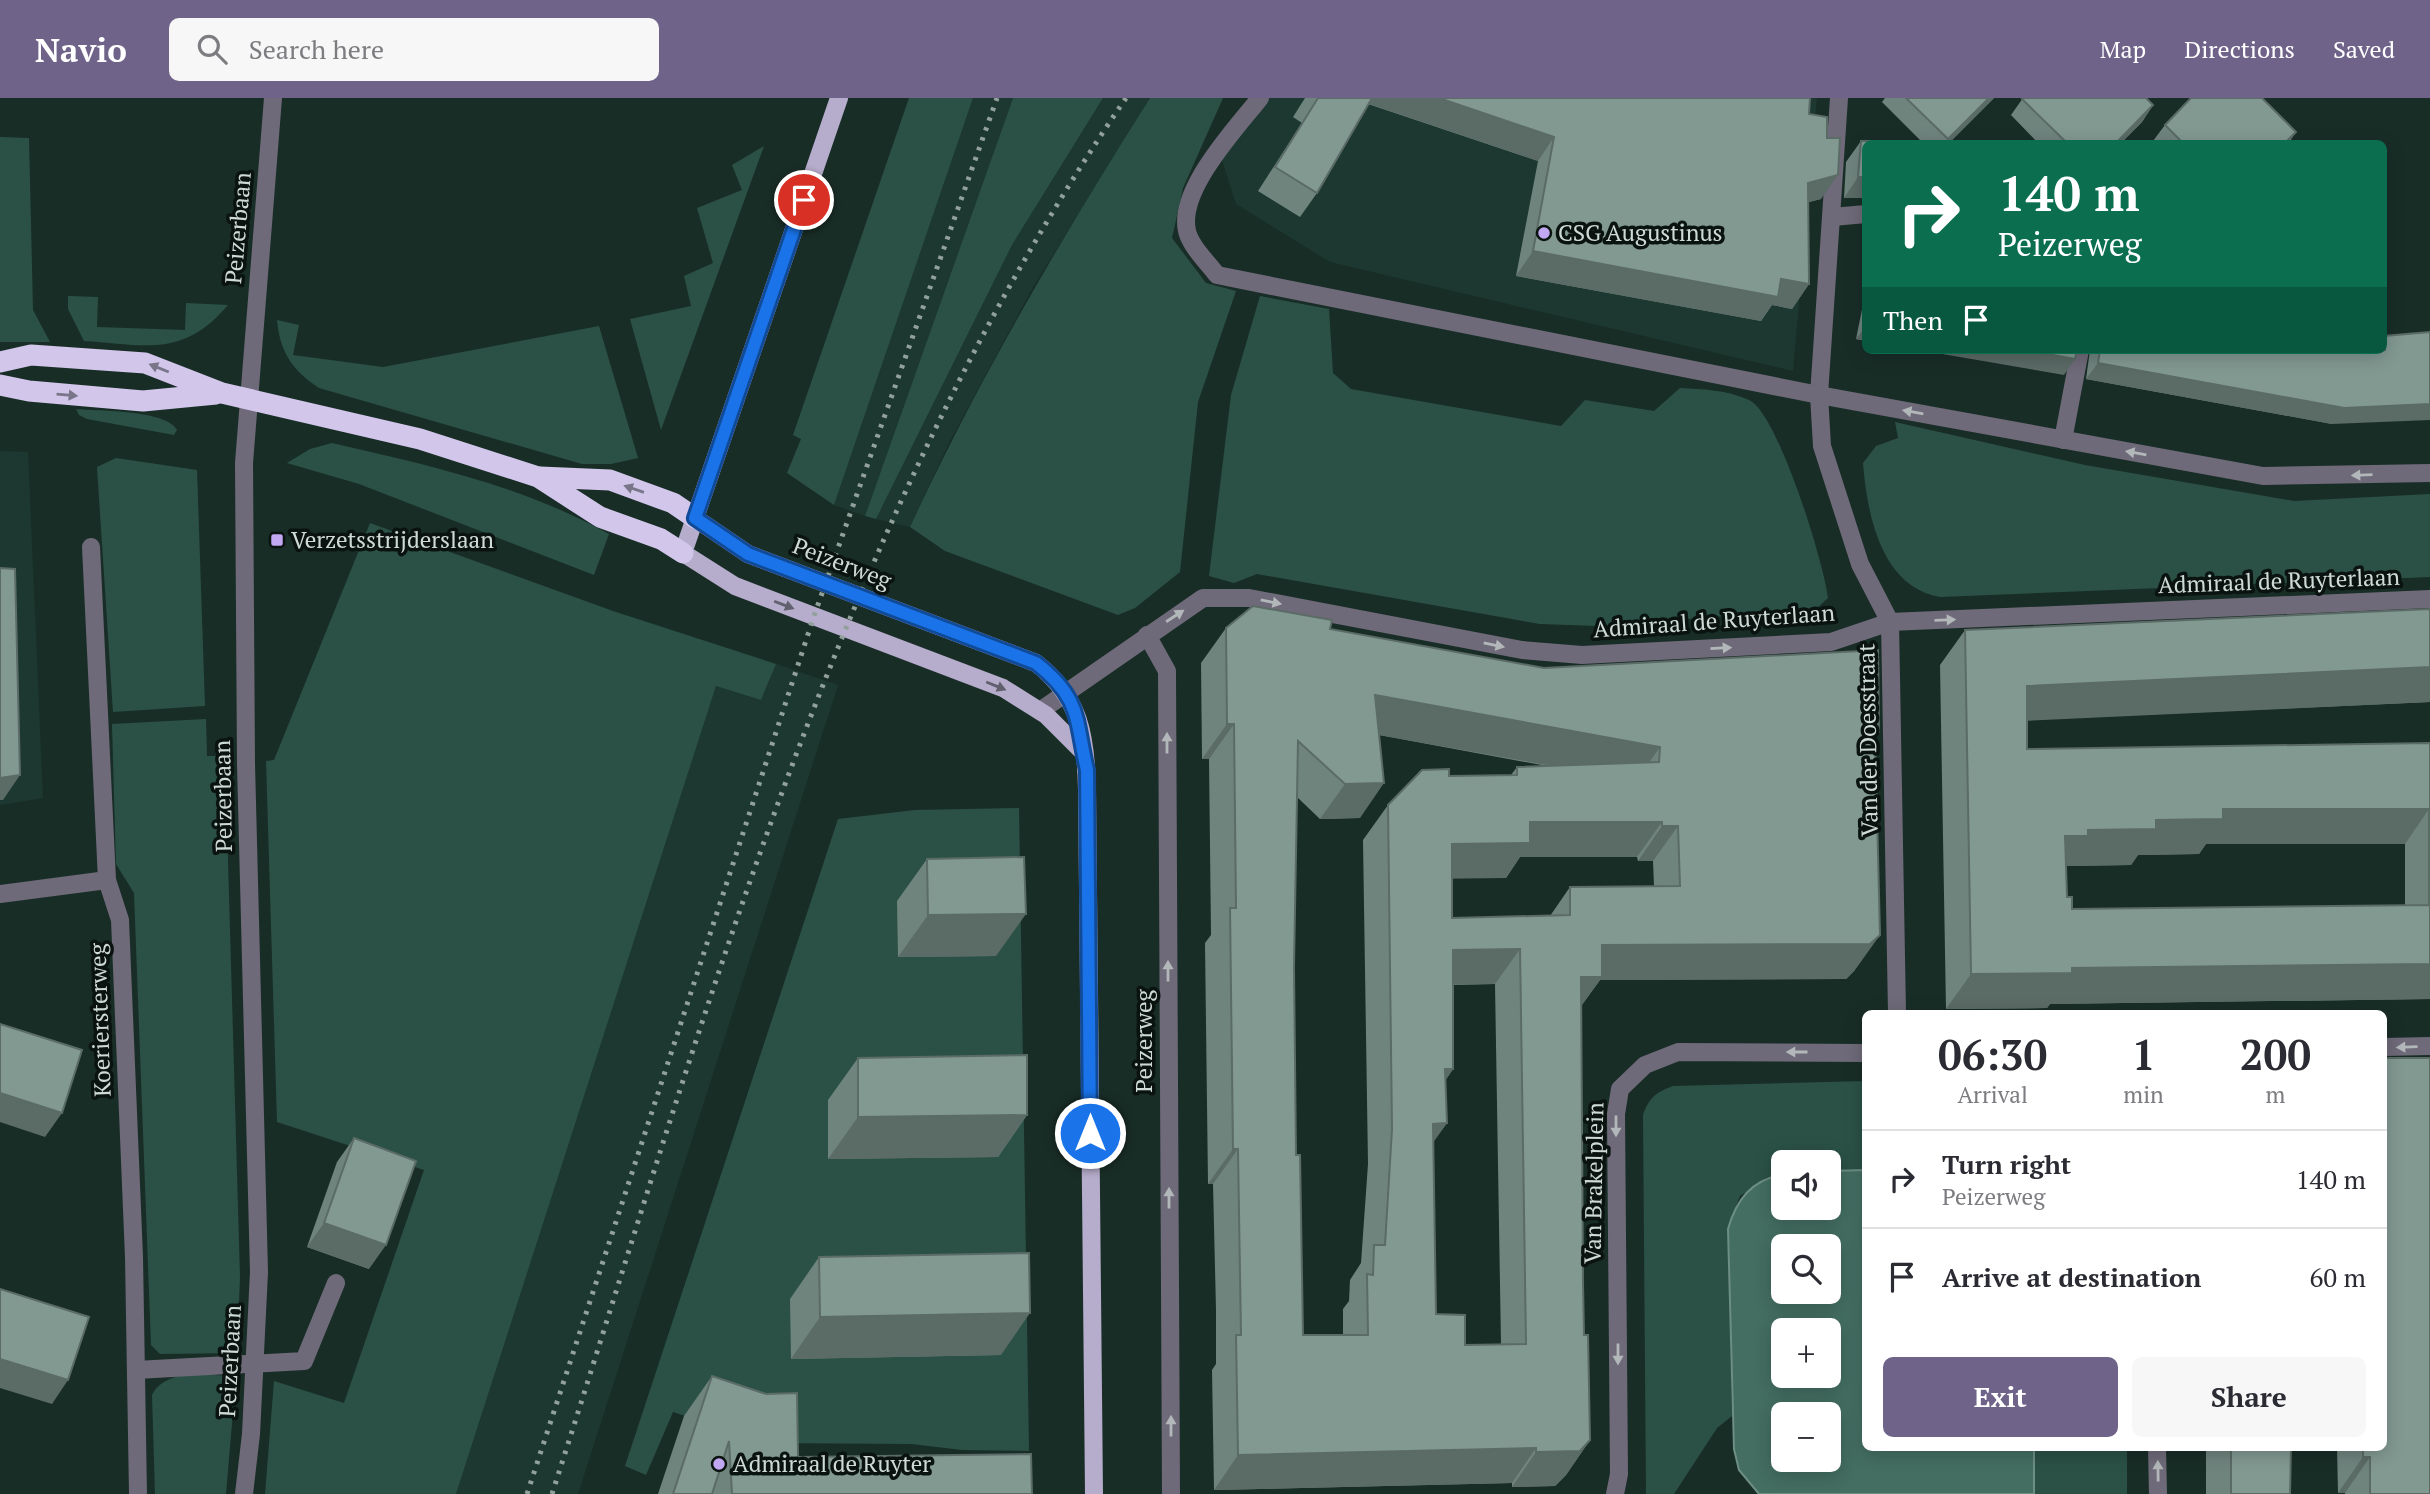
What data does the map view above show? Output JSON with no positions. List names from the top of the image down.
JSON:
{
  "streets": {
    "main road": ["Peizerweg"],
    "street": [
      "Peizerbaan",
      "Admiraal de Ruyterlaan",
      "Van der Doesstraat",
      "Koeriersterweg",
      "Van Brakelplein"
    ]
  },
  "crossings": [
    ["Peizerweg", "Admiraal de Ruyterlaan"],
    ["Admiraal de Ruyterlaan", "Van der Doesstraat"]
  ],
  "one_way": ["Admiraal de Ruyterlaan"],
  "places": {
    "other": ["CSG Augustinus", "Admiraal de Ruyter"],
    "transit": ["Verzetsstrijderslaan"]
  },
  "page": {
    "header": "Navio",
    "search": "Search here",
    "nav": ["Map", "Directions", "Saved"],
    "turn": ["140 m", "Peizerweg"],
    "then": "Then",
    "eta": [
      "06:30",
      "Arrival",
      "1",
      "min",
      "200",
      "m"
    ],
    "list": [
      {
        "name": "Turn right",
        "note": "Peizerweg",
        "value": "140 m"
      },
      {
        "name": "Arrive at destination",
        "value": "60 m"
      }
    ],
    "map_buttons": ["+", "−"],
    "buttons": ["Exit", "Share"]
  }
}
